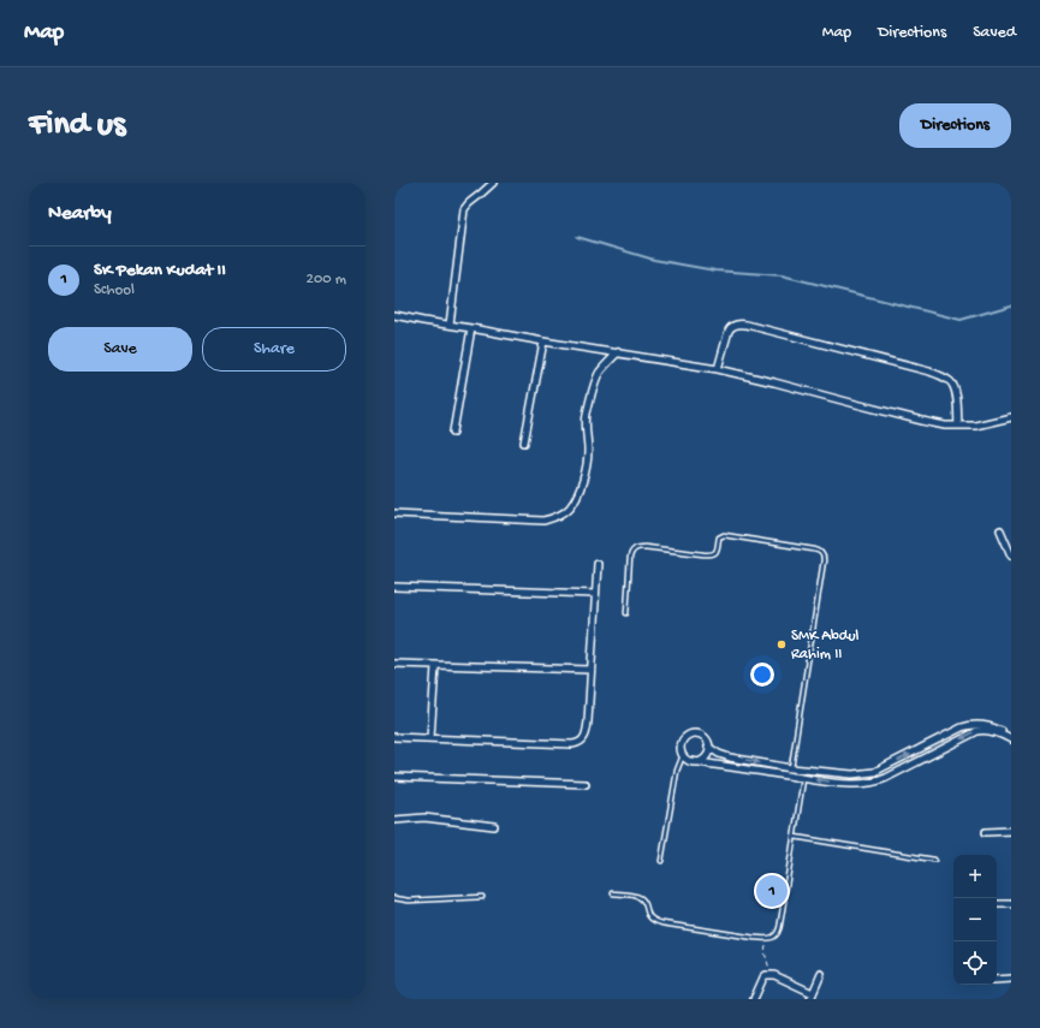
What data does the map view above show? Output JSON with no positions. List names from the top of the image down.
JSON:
{
  "places": ["SMK Abdul Rahim II"],
  "page": {
    "header": "Map",
    "nav": ["Map", "Directions", "Saved"],
    "buttons": [
      "Directions",
      ["Save", "Share"]
    ],
    "title": "Find us",
    "heading": "Nearby",
    "list": [
      {
        "mark": "1",
        "name": "SK Pekan Kudat II",
        "note": "School",
        "value": "200 m"
      }
    ],
    "map_buttons": ["+", "−"],
    "pins": "1"
  }
}
